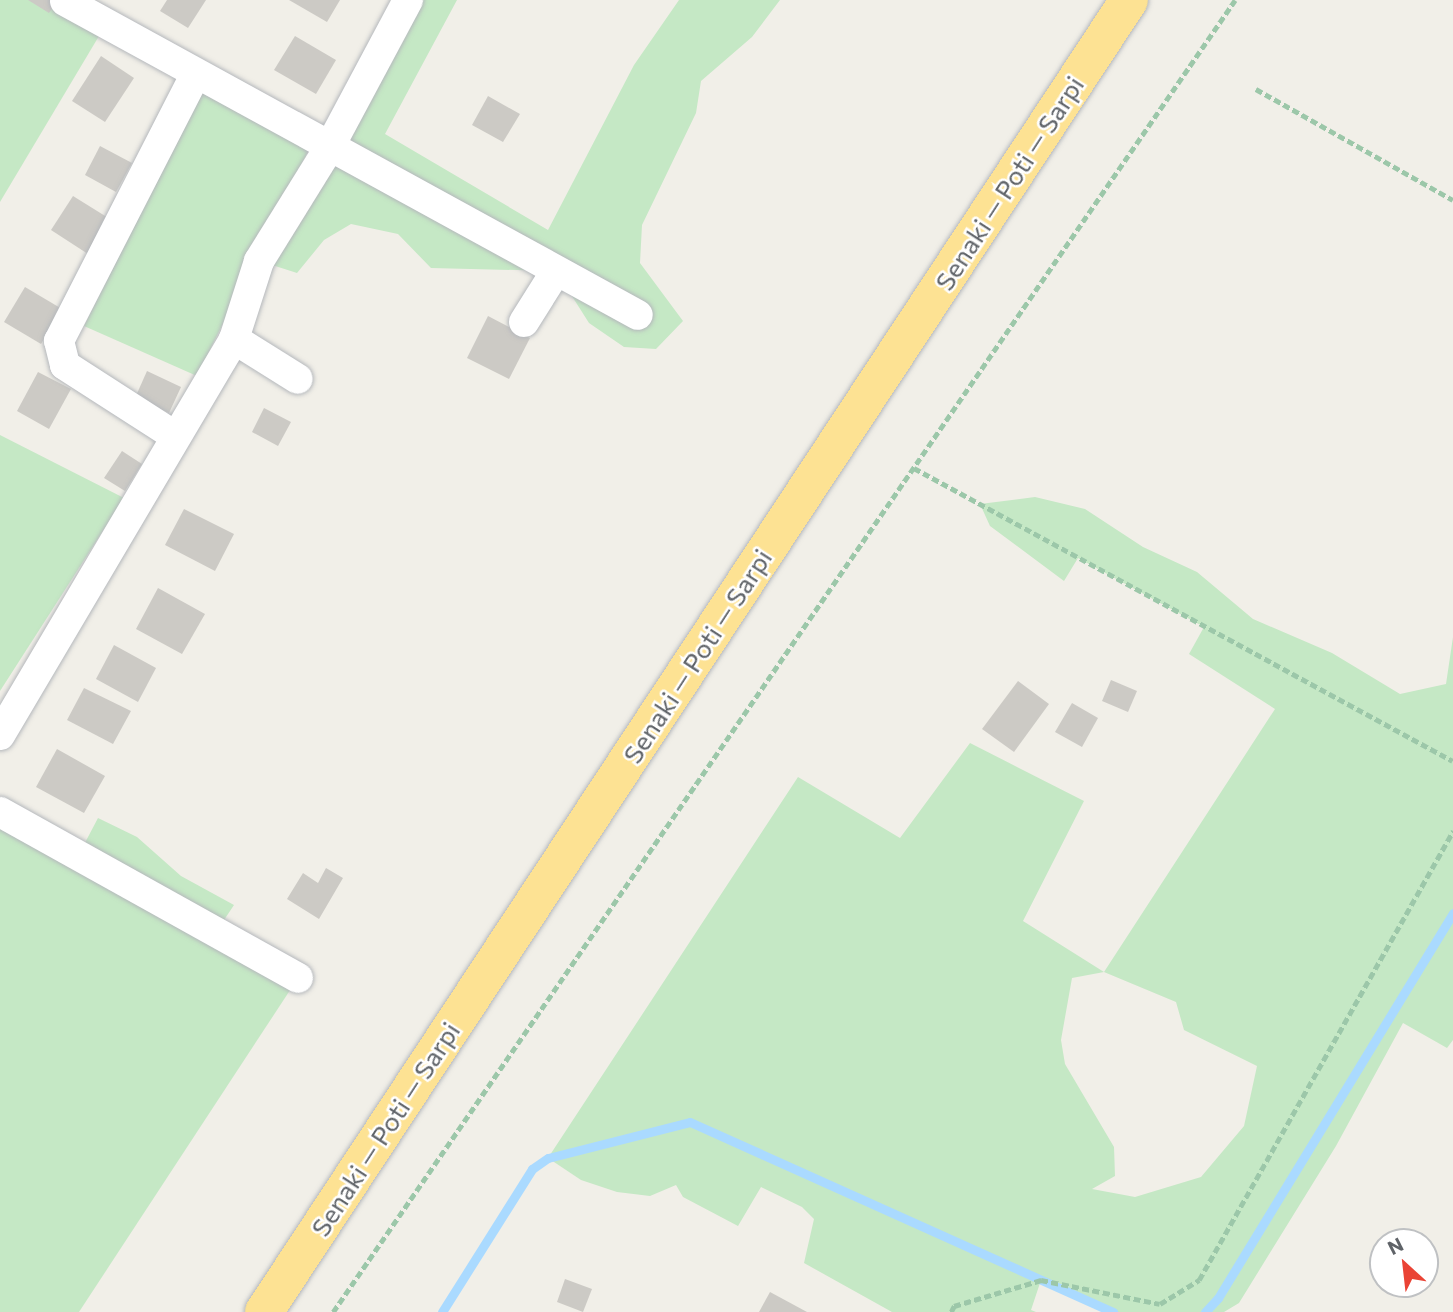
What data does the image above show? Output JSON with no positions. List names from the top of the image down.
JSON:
{
  "streets": {
    "highway": ["Senaki — Poti — Sarpi"]
  },
  "north": "top left"
}
